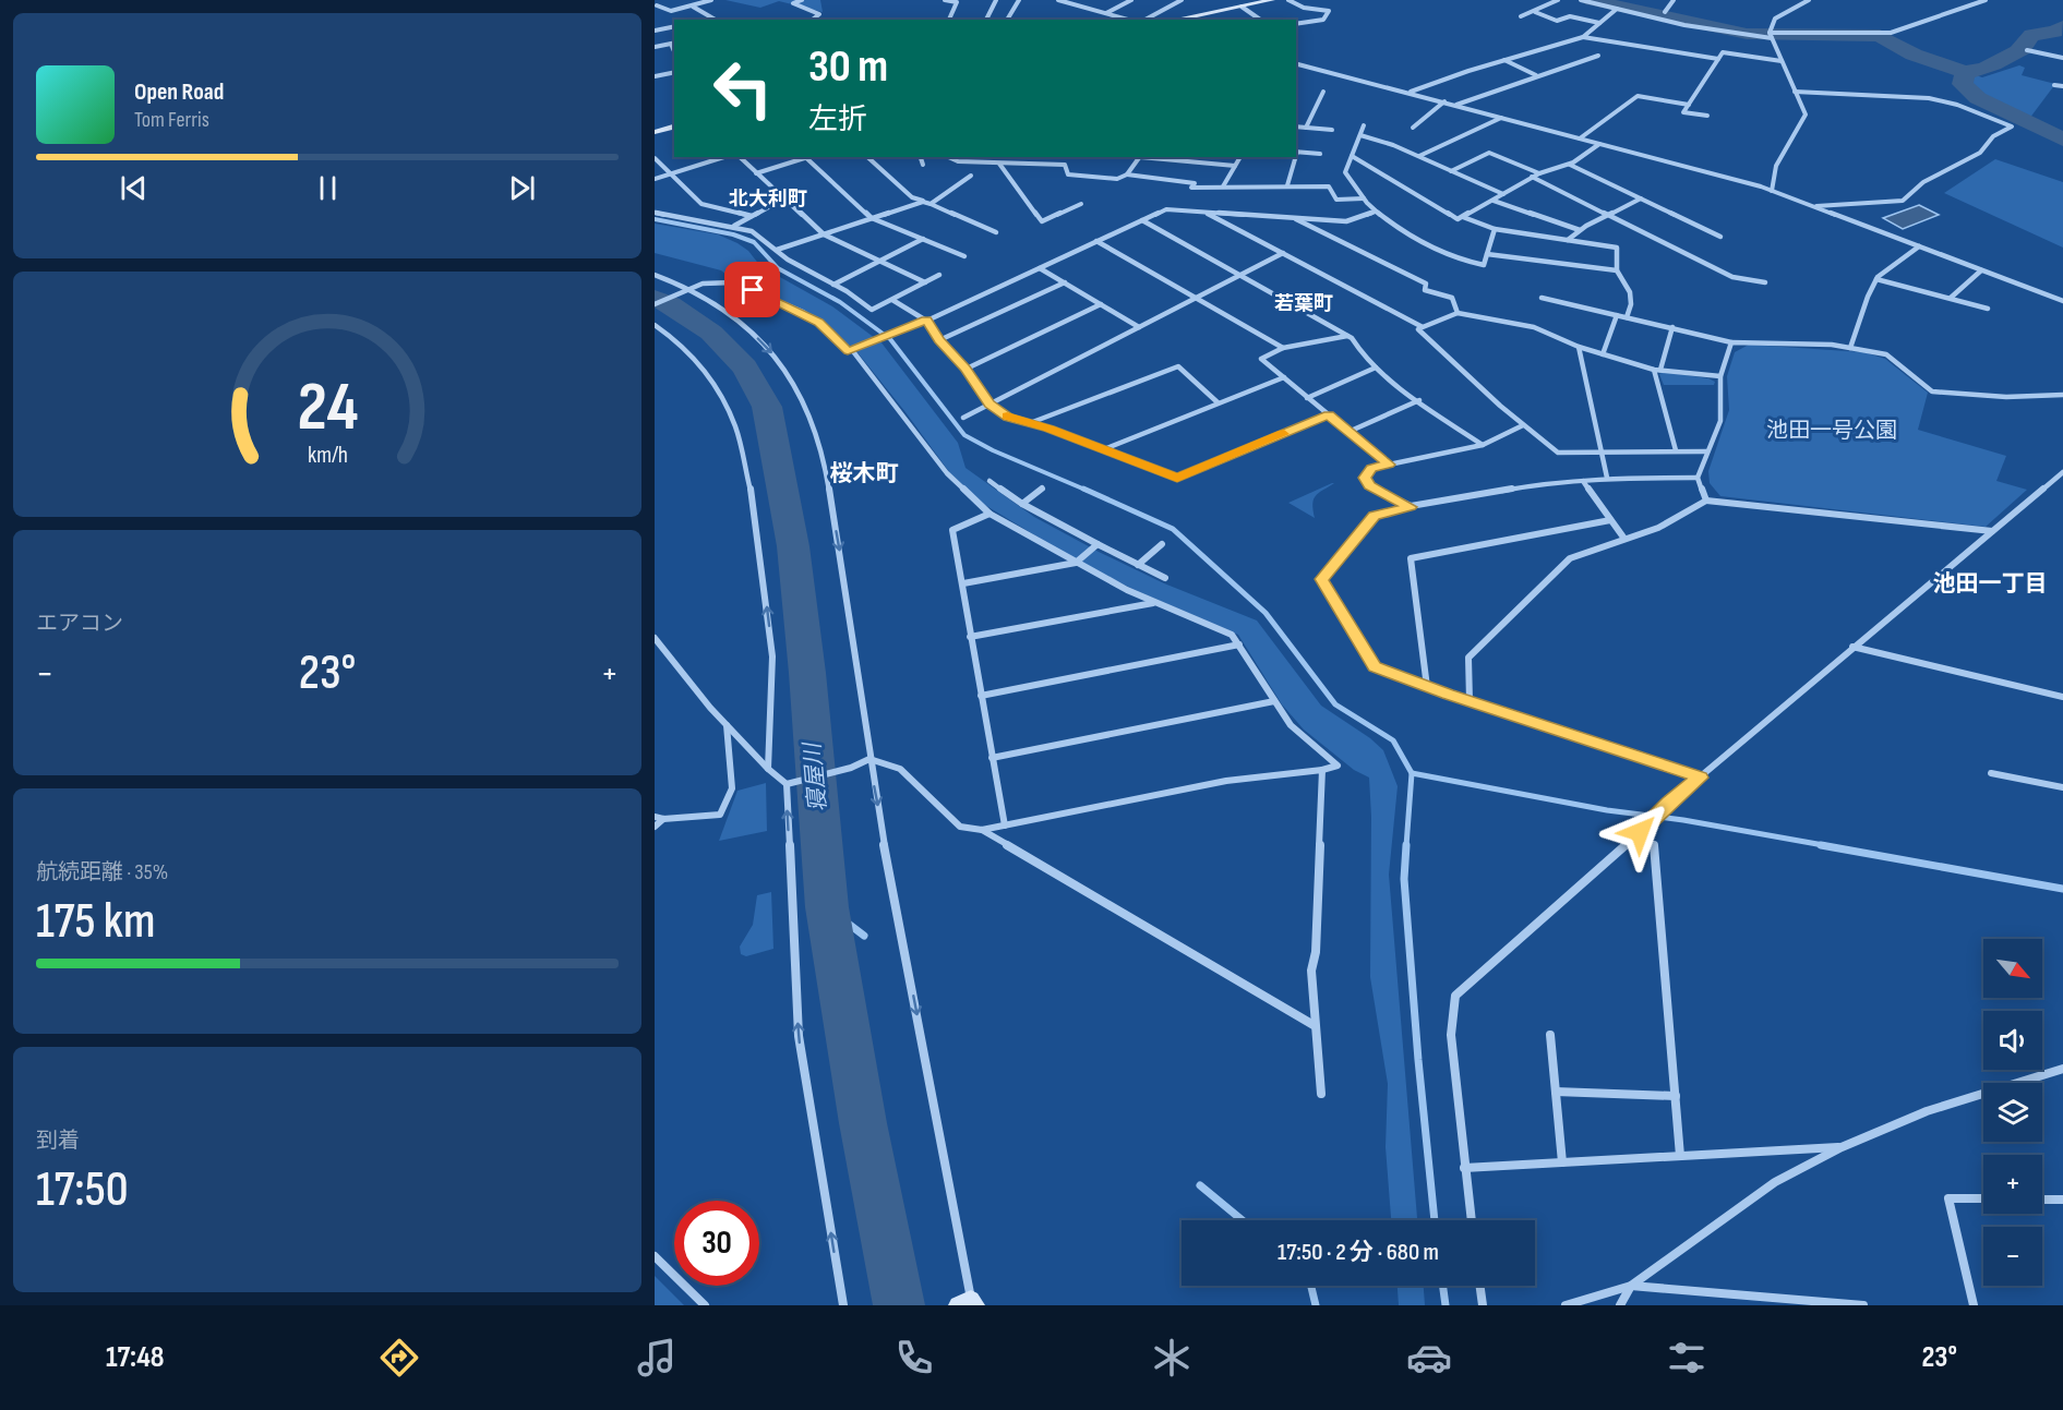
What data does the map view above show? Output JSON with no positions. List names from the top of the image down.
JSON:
{
  "districts": [
    "北大利町",
    "若葉町",
    "桜木町",
    "池田一丁目"
  ],
  "water": ["寝屋川"],
  "parks": ["池田一号公園"],
  "north": "bottom right",
  "page": {
    "turn": ["30 m", "左折"],
    "song": ["Open Road", "Tom Ferris"],
    "tile": [
      "エアコン",
      ["航続距離 · 35%", "175 km"],
      ["到着", "17:50"]
    ],
    "heat": ["−", "23°", "+"],
    "map_buttons": ["+", "−"],
    "limit": "30",
    "trip": "17:50 · 2 分 · 680 m",
    "tabs": ["17:48", "23°"],
    "gauge": ["24", "km/h"]
  }
}
